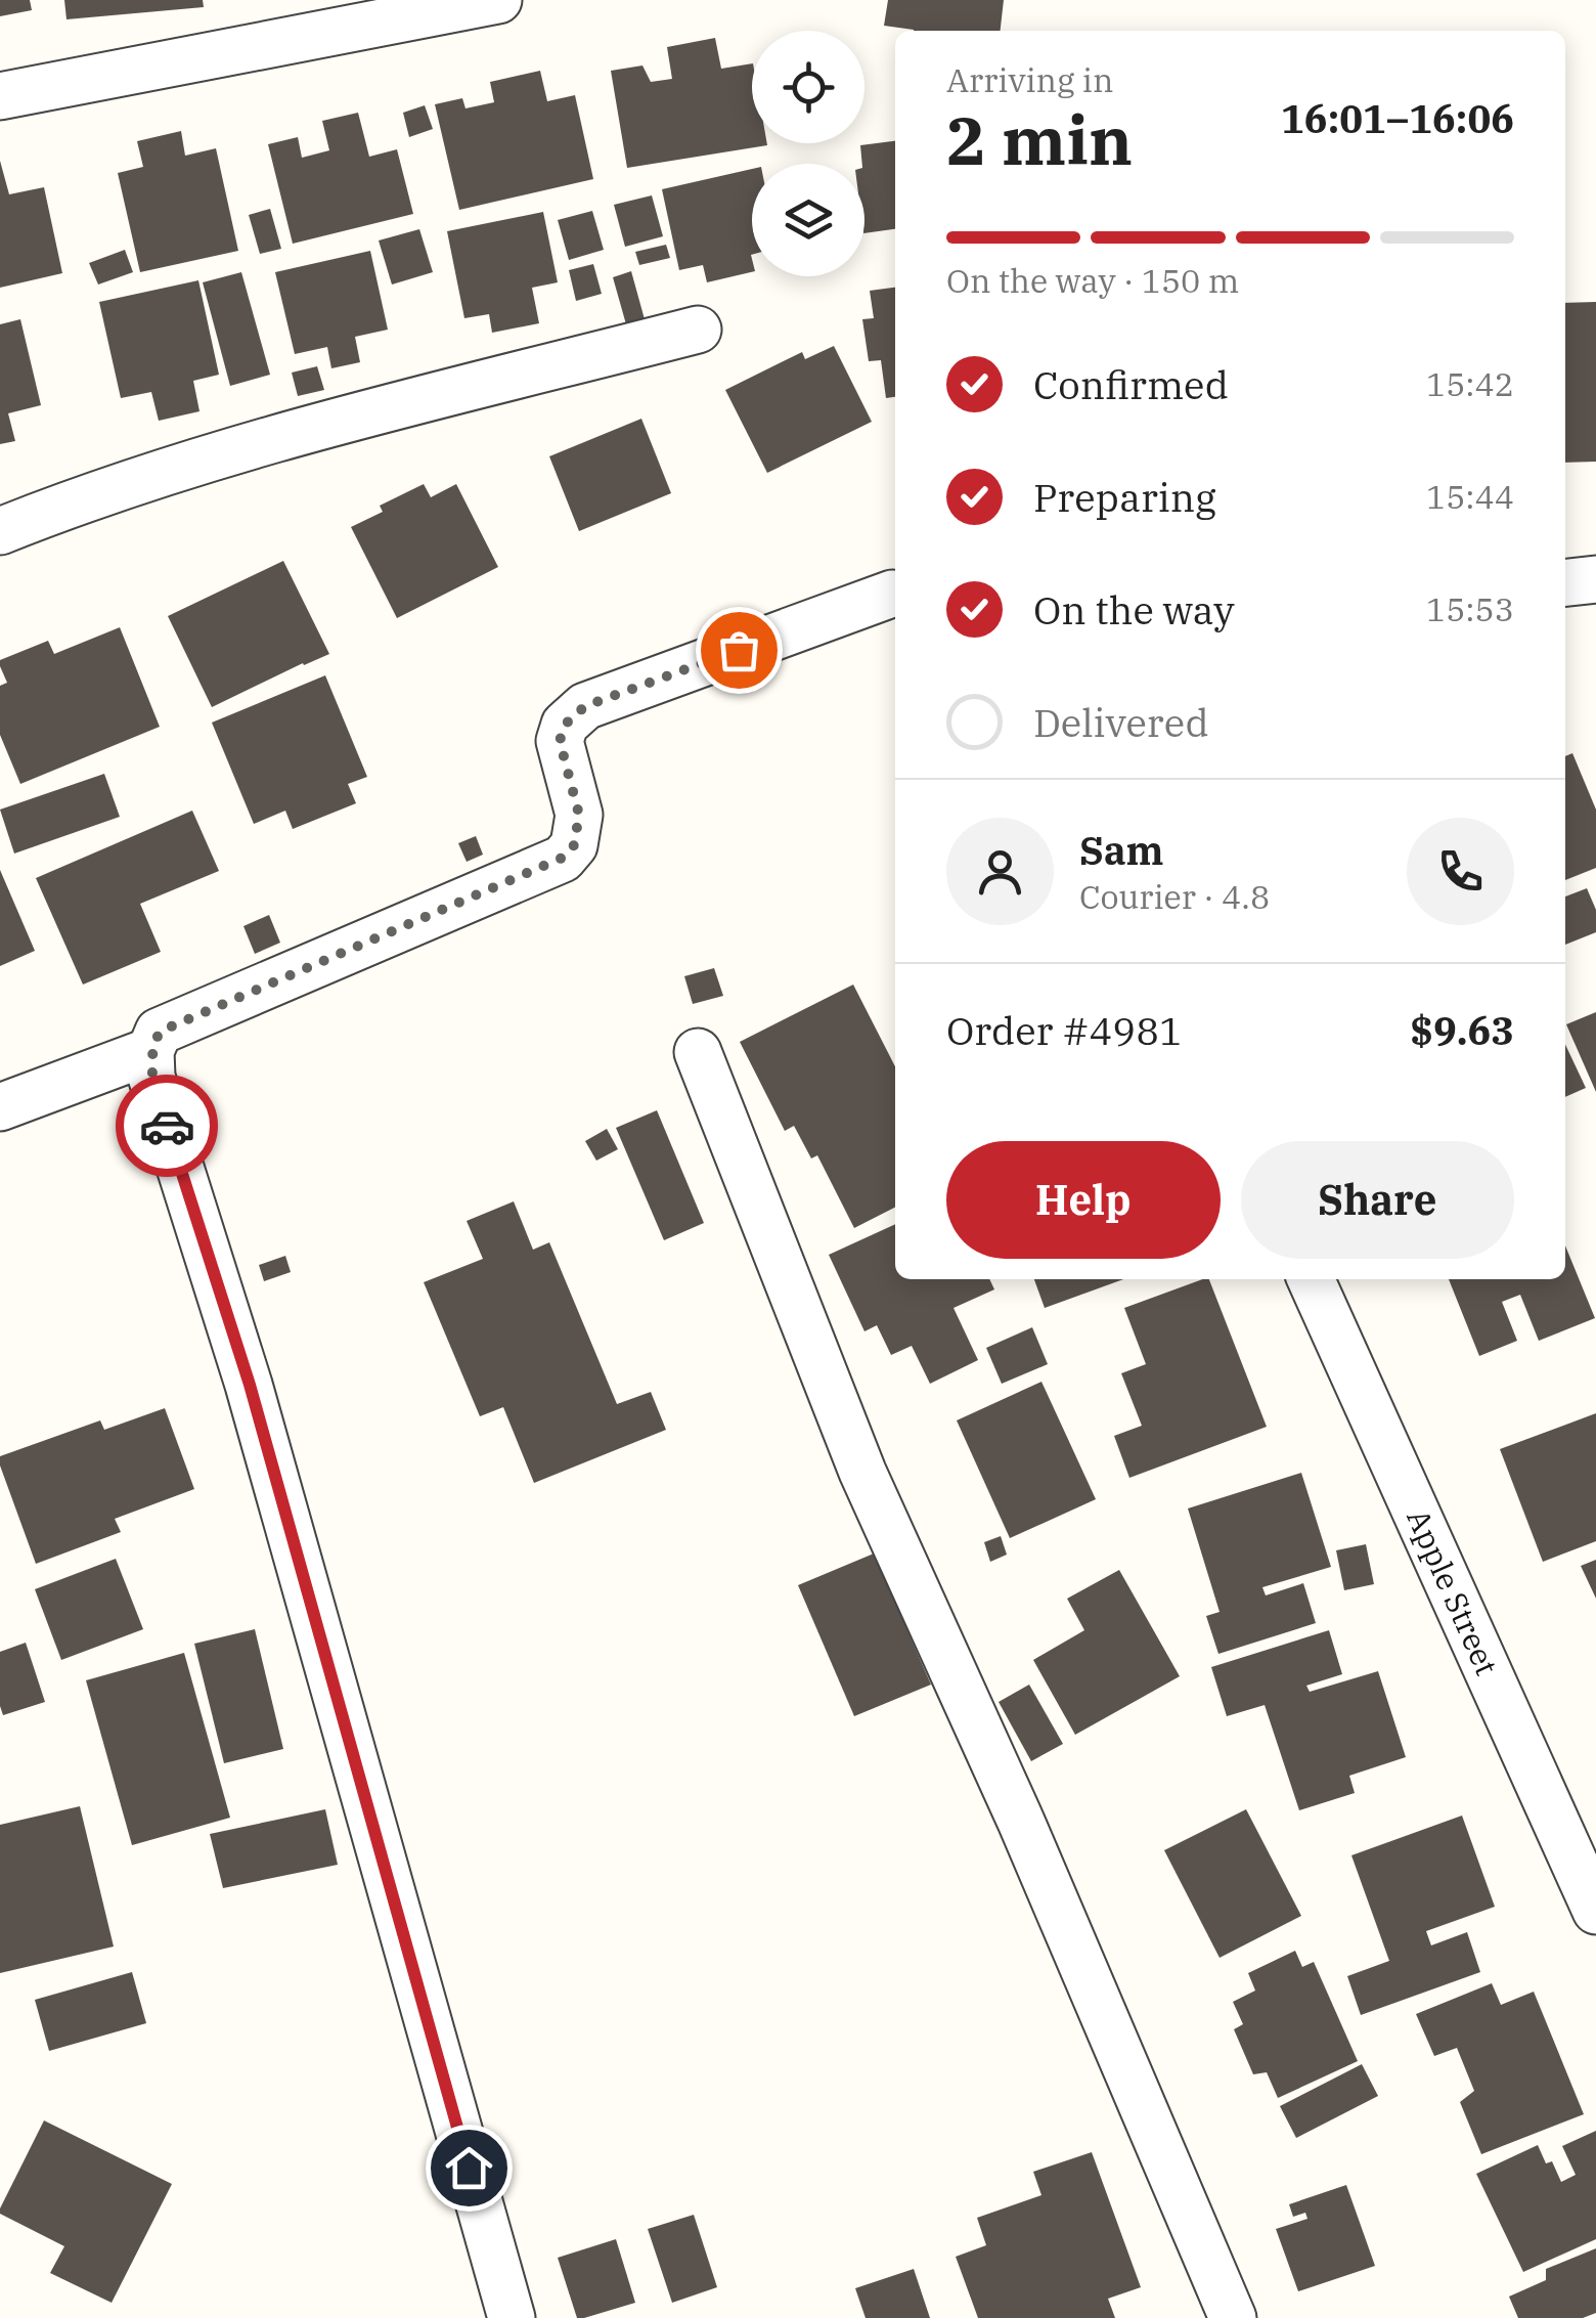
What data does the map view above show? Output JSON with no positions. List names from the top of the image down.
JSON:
{
  "streets": {
    "street": ["Apple Street"]
  },
  "page": {
    "heading": ["2 min", "Arriving in", "16:01–16:06"],
    "panel": [
      "Sam",
      "Courier · 4.8",
      "Order #4981",
      "$9.63"
    ],
    "bar": "On the way · 150 m",
    "list": [
      ["Confirmed", "15:42"],
      ["Preparing", "15:44"],
      ["On the way", "15:53"],
      "Delivered"
    ],
    "buttons": ["Help", "Share"]
  }
}
